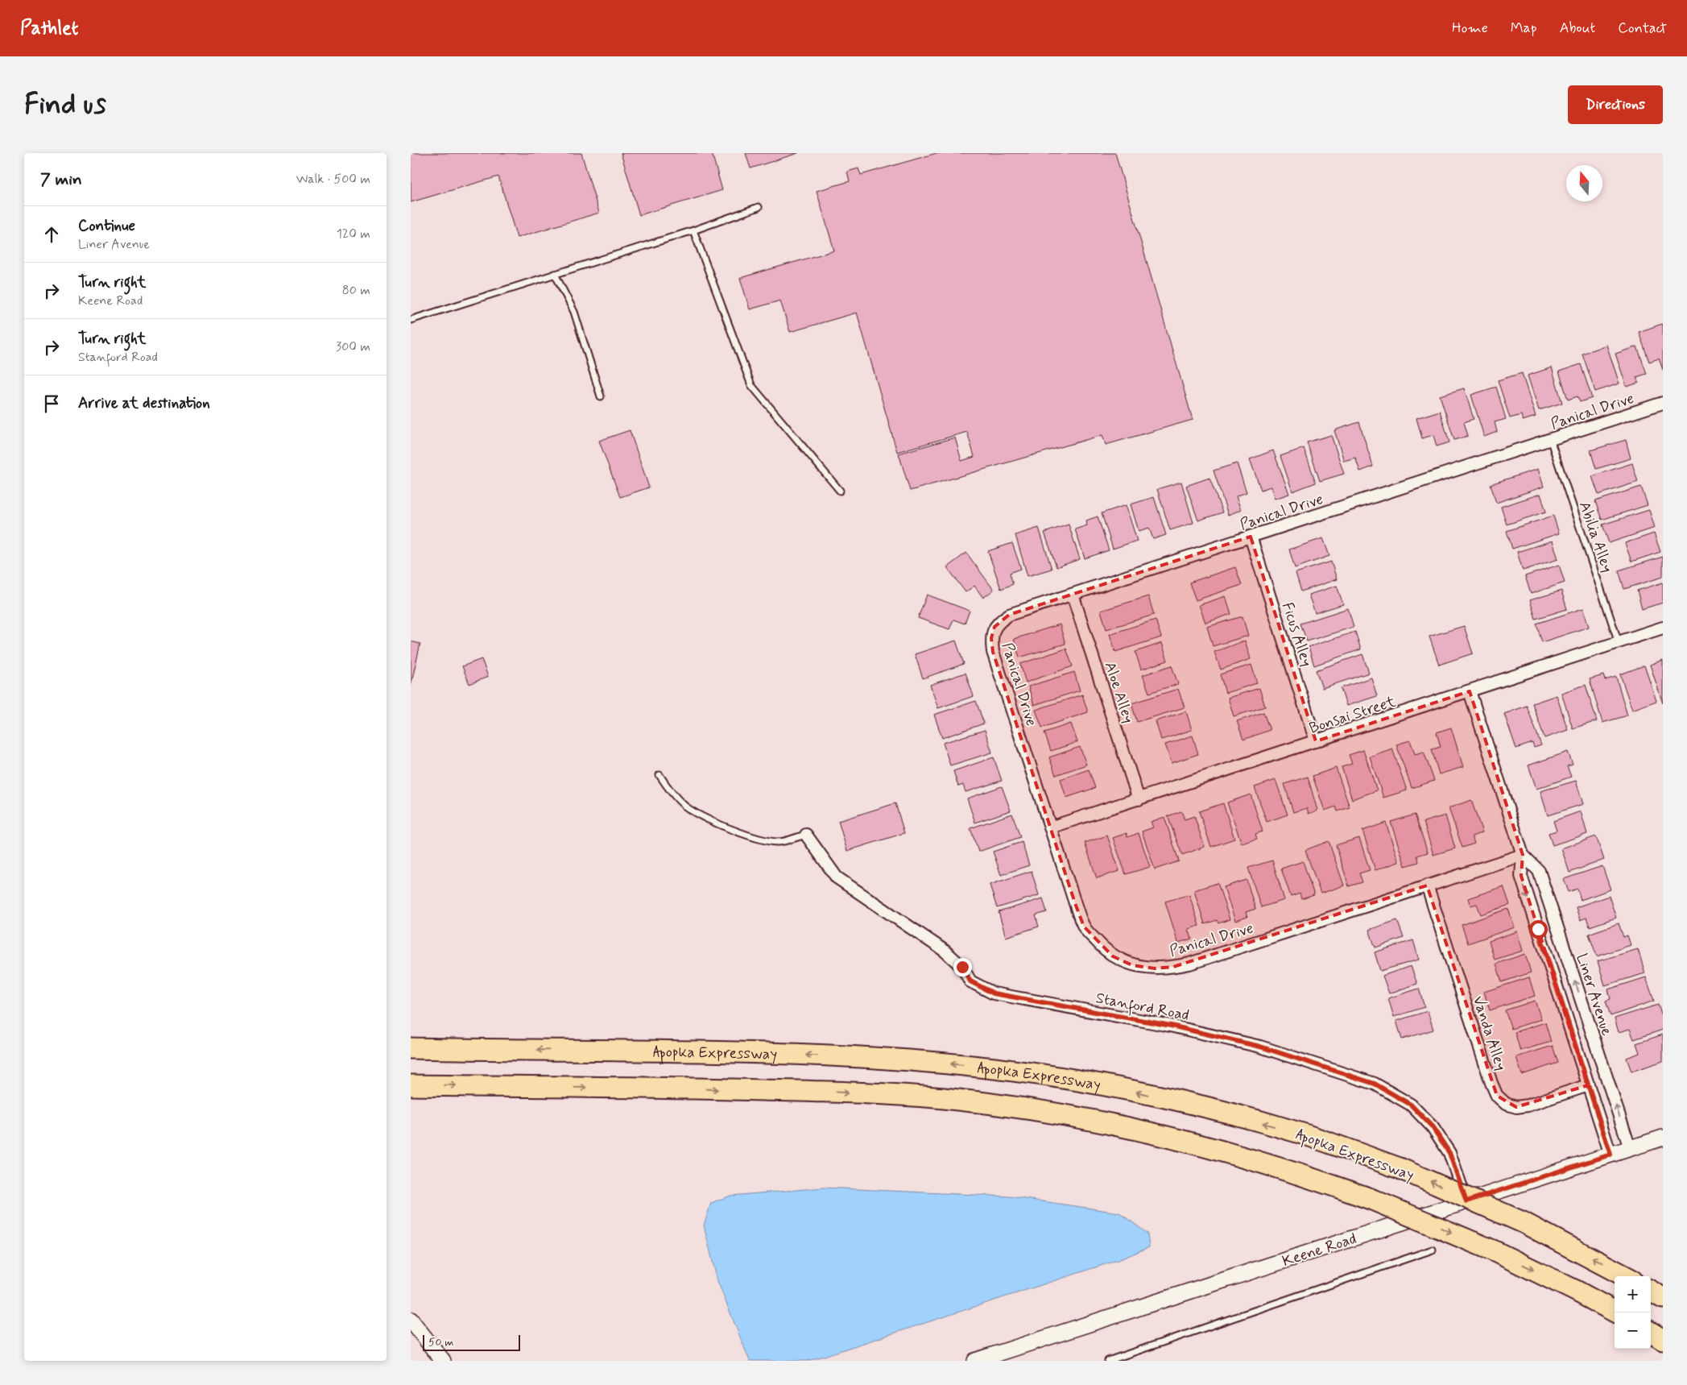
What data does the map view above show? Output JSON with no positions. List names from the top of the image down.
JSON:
{
  "streets": {
    "highway": ["Apopka Expressway"],
    "main road": ["Keene Road"],
    "street": [
      "Panical Drive",
      "Ficus Alley",
      "Aloe Alley",
      "Bonsai Street",
      "Liner Avenue",
      "Stanford Road",
      "Vanda Alley"
    ],
    "lane": ["Abilia Alley"]
  },
  "crossings": [
    ["Panical Drive", "Abilia Alley"],
    ["Panical Drive", "Ficus Alley"],
    ["Panical Drive", "Aloe Alley"],
    ["Panical Drive", "Bonsai Street"],
    ["Panical Drive", "Liner Avenue"],
    ["Panical Drive", "Vanda Alley"],
    ["Abilia Alley", "Bonsai Street"],
    ["Ficus Alley", "Bonsai Street"],
    ["Aloe Alley", "Bonsai Street"],
    ["Bonsai Street", "Liner Avenue"],
    ["Liner Avenue", "Vanda Alley"],
    ["Liner Avenue", "Keene Road"],
    ["Stanford Road", "Keene Road"]
  ],
  "scale_bar": "50 m",
  "north": "top",
  "page": {
    "header": "Pathlet",
    "nav": [
      "Home",
      "Map",
      "About",
      "Contact"
    ],
    "buttons": "Directions",
    "title": "Find us",
    "heading": ["7 min", "Walk · 500 m"],
    "list": [
      ["Continue", "Liner Avenue", "120 m"],
      ["Turn right", "Keene Road", "80 m"],
      ["Turn right", "Stanford Road", "300 m"],
      "Arrive at destination"
    ],
    "map_buttons": ["+", "−"],
    "scale": "50 m"
  }
}
